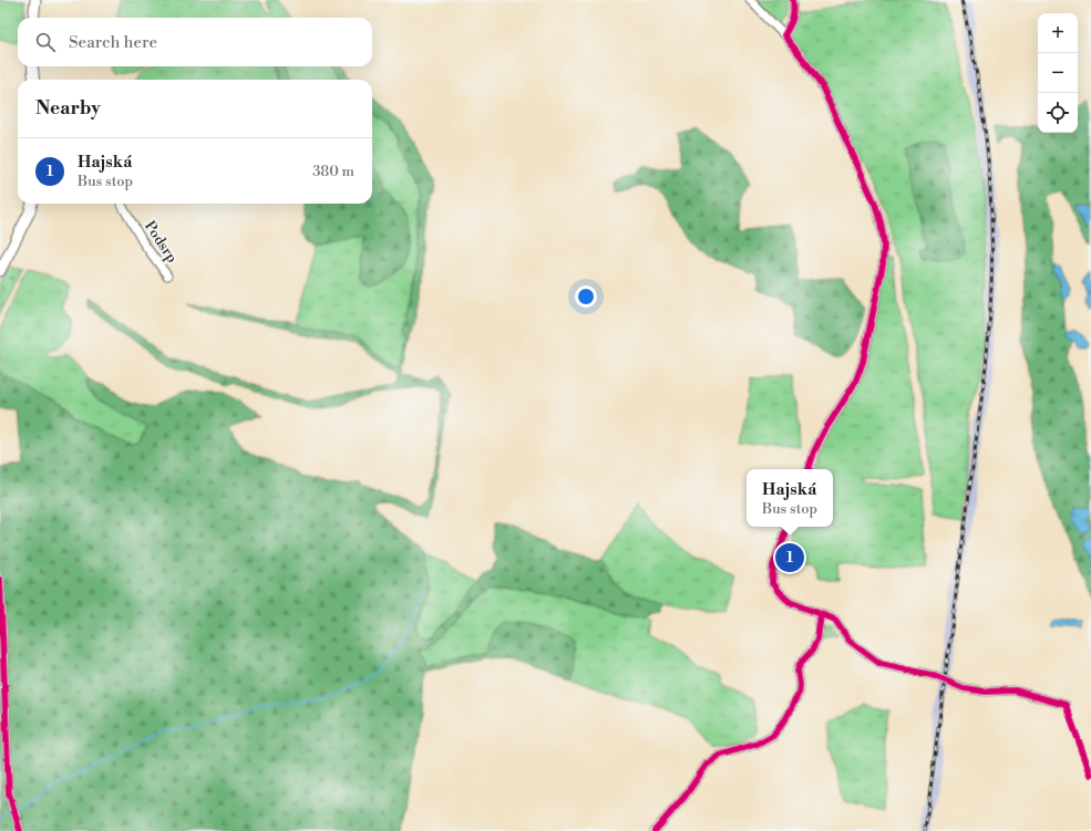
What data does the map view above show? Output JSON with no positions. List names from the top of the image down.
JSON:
{
  "streets": {
    "street": ["Podsrp"]
  },
  "page": {
    "map_buttons": ["+", "−"],
    "search": "Search here",
    "heading": "Nearby",
    "list": [
      {
        "mark": "1",
        "name": "Hajská",
        "note": "Bus stop",
        "value": "380 m"
      }
    ],
    "popup": ["Hajská", "Bus stop"],
    "pins": "1"
  }
}
